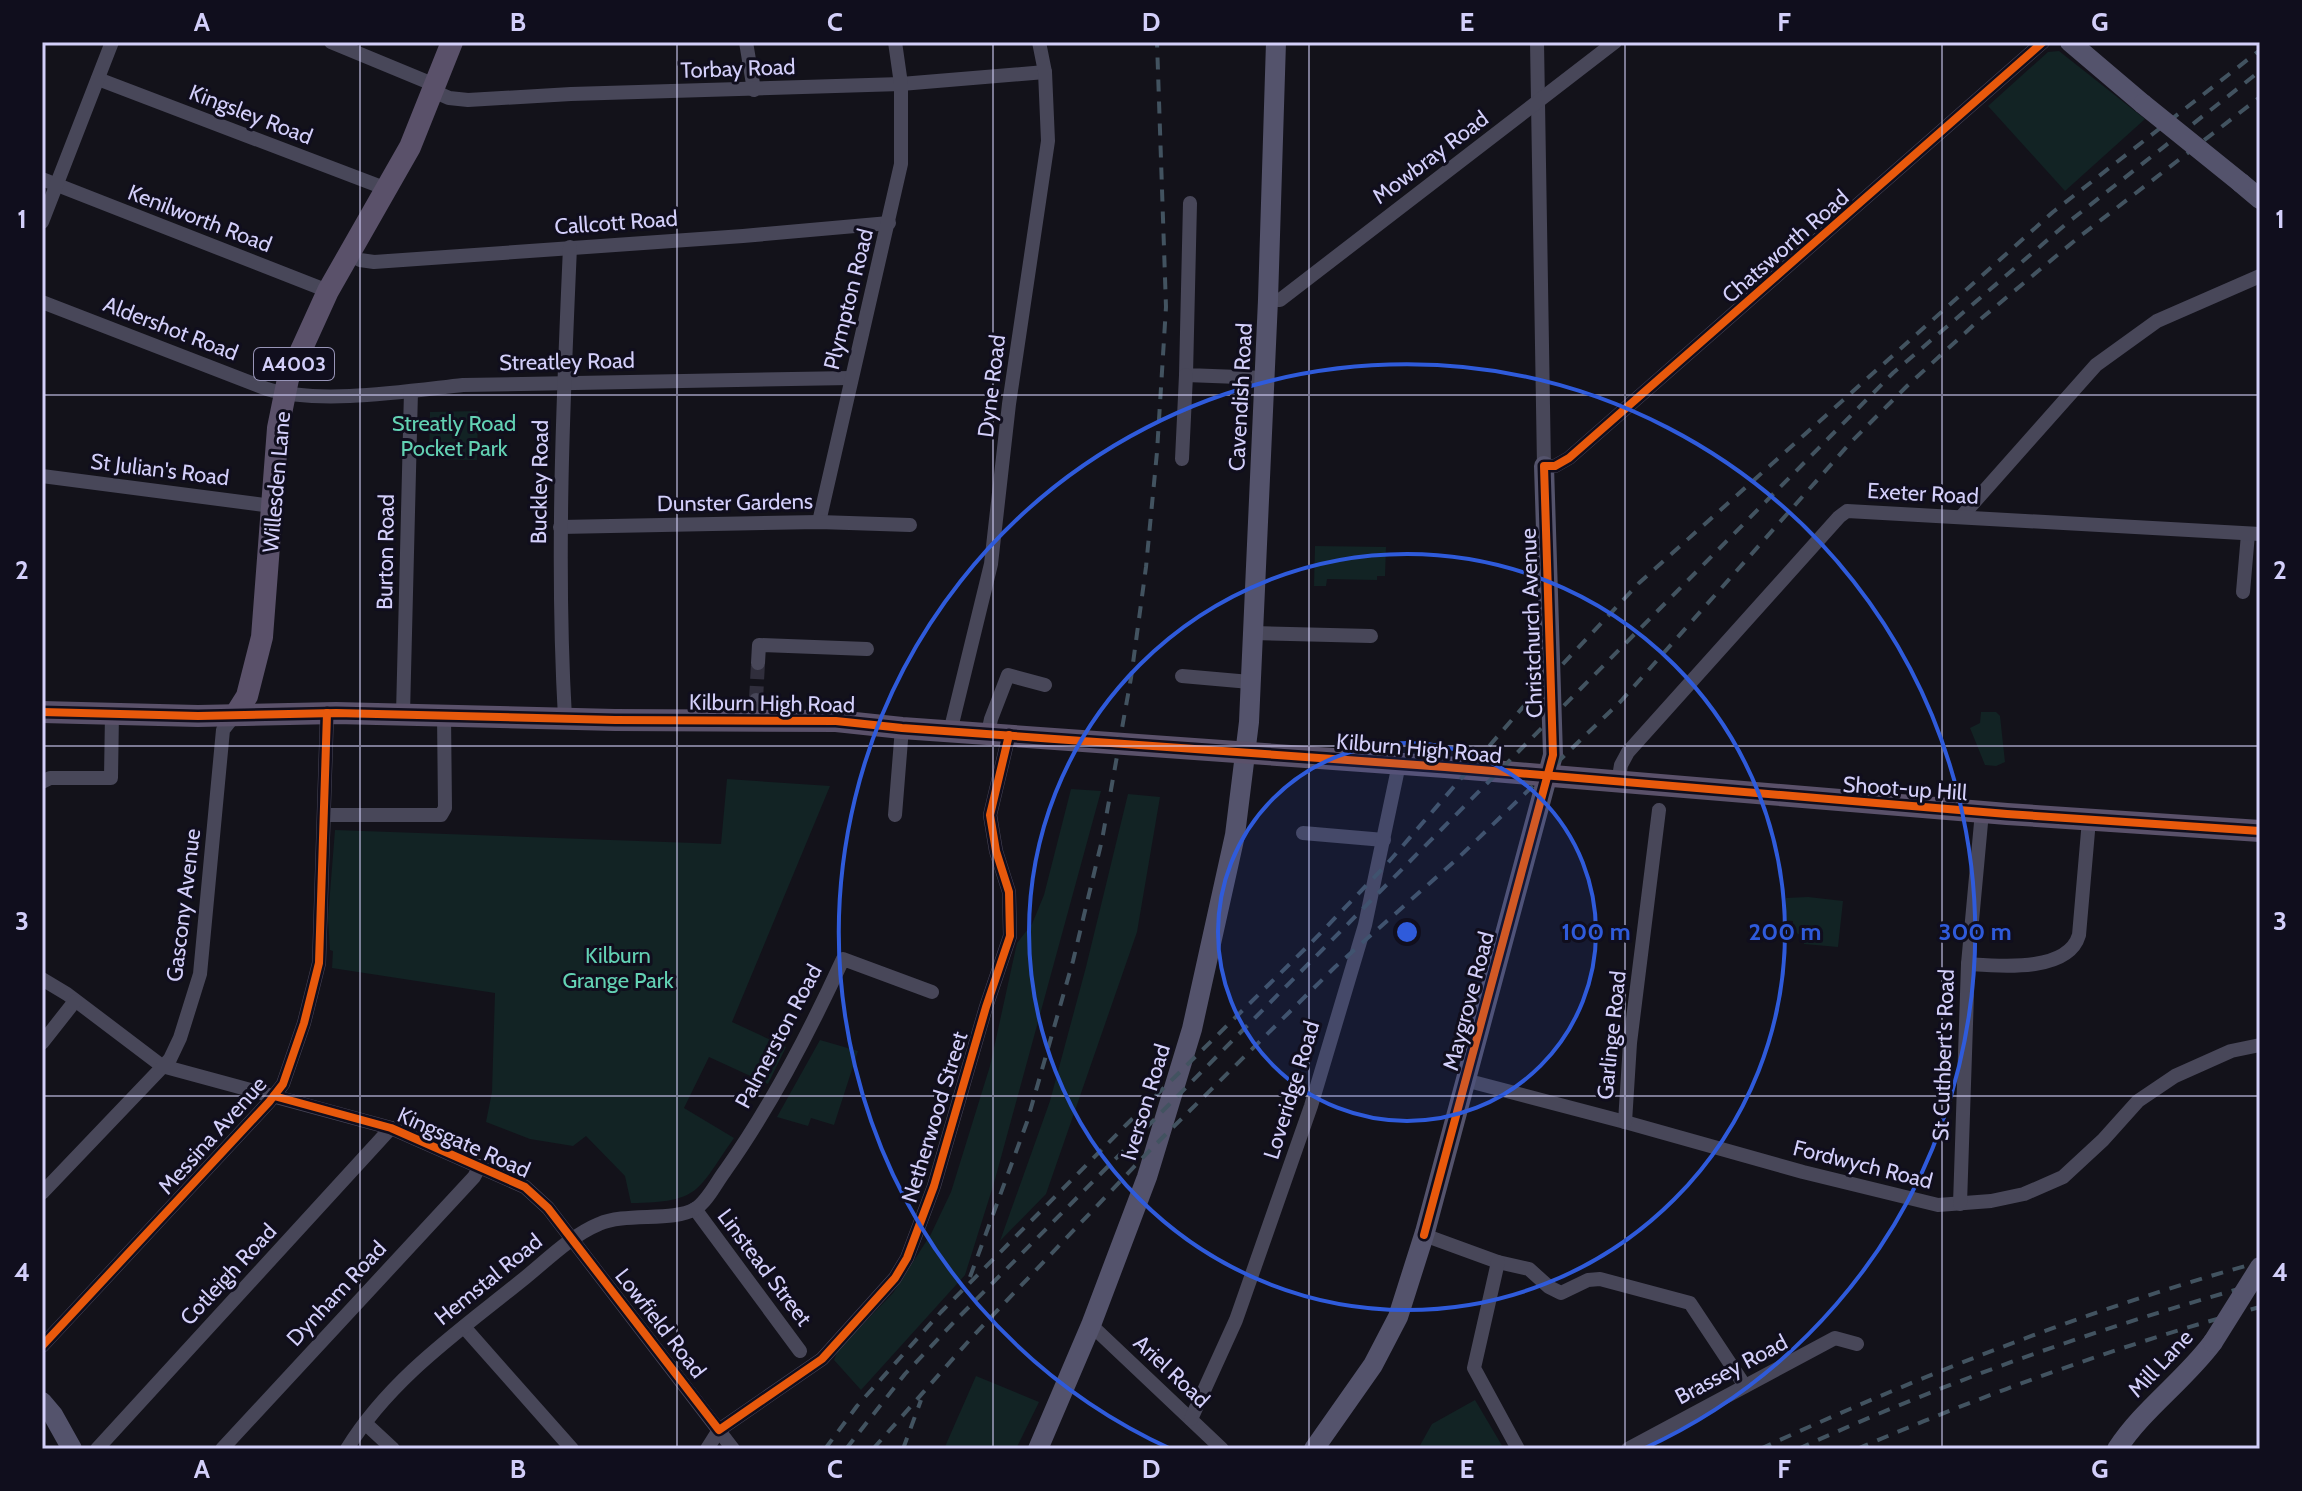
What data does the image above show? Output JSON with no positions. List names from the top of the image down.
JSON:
{
  "streets": {
    "main road": [
      "A4003",
      "Willesden Lane",
      "Kilburn High Road",
      "Shoot-up Hill"
    ],
    "street": [
      "Torbay Road",
      "Kingsley Road",
      "Mowbray Road",
      "Kenilworth Road",
      "Callcott Road",
      "Chatsworth Road",
      "Plympton Road",
      "Aldershot Road",
      "Streatley Road",
      "Dyne Road",
      "Cavendish Road",
      "St Julian's Road",
      "Buckley Road",
      "Exeter Road",
      "Dunster Gardens",
      "Burton Road",
      "Christchurch Avenue",
      "Gascony Avenue",
      "Maygrove Road",
      "Garlinge Road",
      "Palmerston Road",
      "St Cuthbert's Road",
      "Loveridge Road",
      "Iverson Road",
      "Netherwood Street",
      "Messina Avenue",
      "Kingsgate Road",
      "Fordwych Road",
      "Linstead Street",
      "Cotleigh Road",
      "Hemstal Road",
      "Dynham Road",
      "Lowfield Road",
      "Mill Lane",
      "Brassey Road",
      "Ariel Road"
    ]
  },
  "crossings": [
    ["Torbay Road", "Plympton Road"],
    ["Torbay Road", "Dyne Road"],
    ["Torbay Road", "Willesden Lane"],
    ["Kingsley Road", "Willesden Lane"],
    ["Mowbray Road", "Cavendish Road"],
    ["Mowbray Road", "Christchurch Avenue"],
    ["Kenilworth Road", "Willesden Lane"],
    ["Callcott Road", "Plympton Road"],
    ["Callcott Road", "Willesden Lane"],
    ["Callcott Road", "Buckley Road"],
    ["Chatsworth Road", "Christchurch Avenue"],
    ["Plympton Road", "Streatley Road"],
    ["Plympton Road", "Dunster Gardens"],
    ["Aldershot Road", "Streatley Road"],
    ["Aldershot Road", "Willesden Lane"],
    ["Streatley Road", "Willesden Lane"],
    ["Streatley Road", "Buckley Road"],
    ["Streatley Road", "Burton Road"],
    ["Dyne Road", "Kilburn High Road"],
    ["Cavendish Road", "Kilburn High Road"],
    ["Cavendish Road", "Iverson Road"],
    ["St Julian's Road", "Willesden Lane"],
    ["Willesden Lane", "Kilburn High Road"],
    ["Willesden Lane", "Gascony Avenue"],
    ["Buckley Road", "Dunster Gardens"],
    ["Buckley Road", "Kilburn High Road"],
    ["Exeter Road", "Shoot-up Hill"],
    ["Burton Road", "Kilburn High Road"],
    ["Christchurch Avenue", "Kilburn High Road"],
    ["Christchurch Avenue", "Shoot-up Hill"],
    ["Christchurch Avenue", "Maygrove Road"],
    ["Kilburn High Road", "Shoot-up Hill"],
    ["Kilburn High Road", "Gascony Avenue"],
    ["Kilburn High Road", "Maygrove Road"],
    ["Kilburn High Road", "Loveridge Road"],
    ["Kilburn High Road", "Iverson Road"],
    ["Kilburn High Road", "Netherwood Street"],
    ["Kilburn High Road", "Messina Avenue"],
    ["Shoot-up Hill", "Maygrove Road"],
    ["Shoot-up Hill", "St Cuthbert's Road"],
    ["Gascony Avenue", "Kingsgate Road"],
    ["Maygrove Road", "Fordwych Road"],
    ["Garlinge Road", "Fordwych Road"],
    ["Palmerston Road", "Linstead Street"],
    ["Palmerston Road", "Hemstal Road"],
    ["St Cuthbert's Road", "Fordwych Road"],
    ["Loveridge Road", "Ariel Road"],
    ["Iverson Road", "Ariel Road"],
    ["Netherwood Street", "Lowfield Road"],
    ["Messina Avenue", "Kingsgate Road"],
    ["Kingsgate Road", "Cotleigh Road"],
    ["Kingsgate Road", "Hemstal Road"],
    ["Kingsgate Road", "Dynham Road"],
    ["Kingsgate Road", "Lowfield Road"],
    ["Linstead Street", "Hemstal Road"],
    ["Hemstal Road", "Lowfield Road"]
  ],
  "parks": ["Streatly Road Pocket Park", "Kilburn Grange Park"],
  "grid": {
    "columns": [
      "A",
      "B",
      "C",
      "D",
      "E",
      "F",
      "G"
    ],
    "rows": [
      "1",
      "2",
      "3",
      "4"
    ]
  },
  "rings": ["100 m", "200 m", "300 m"]
}
